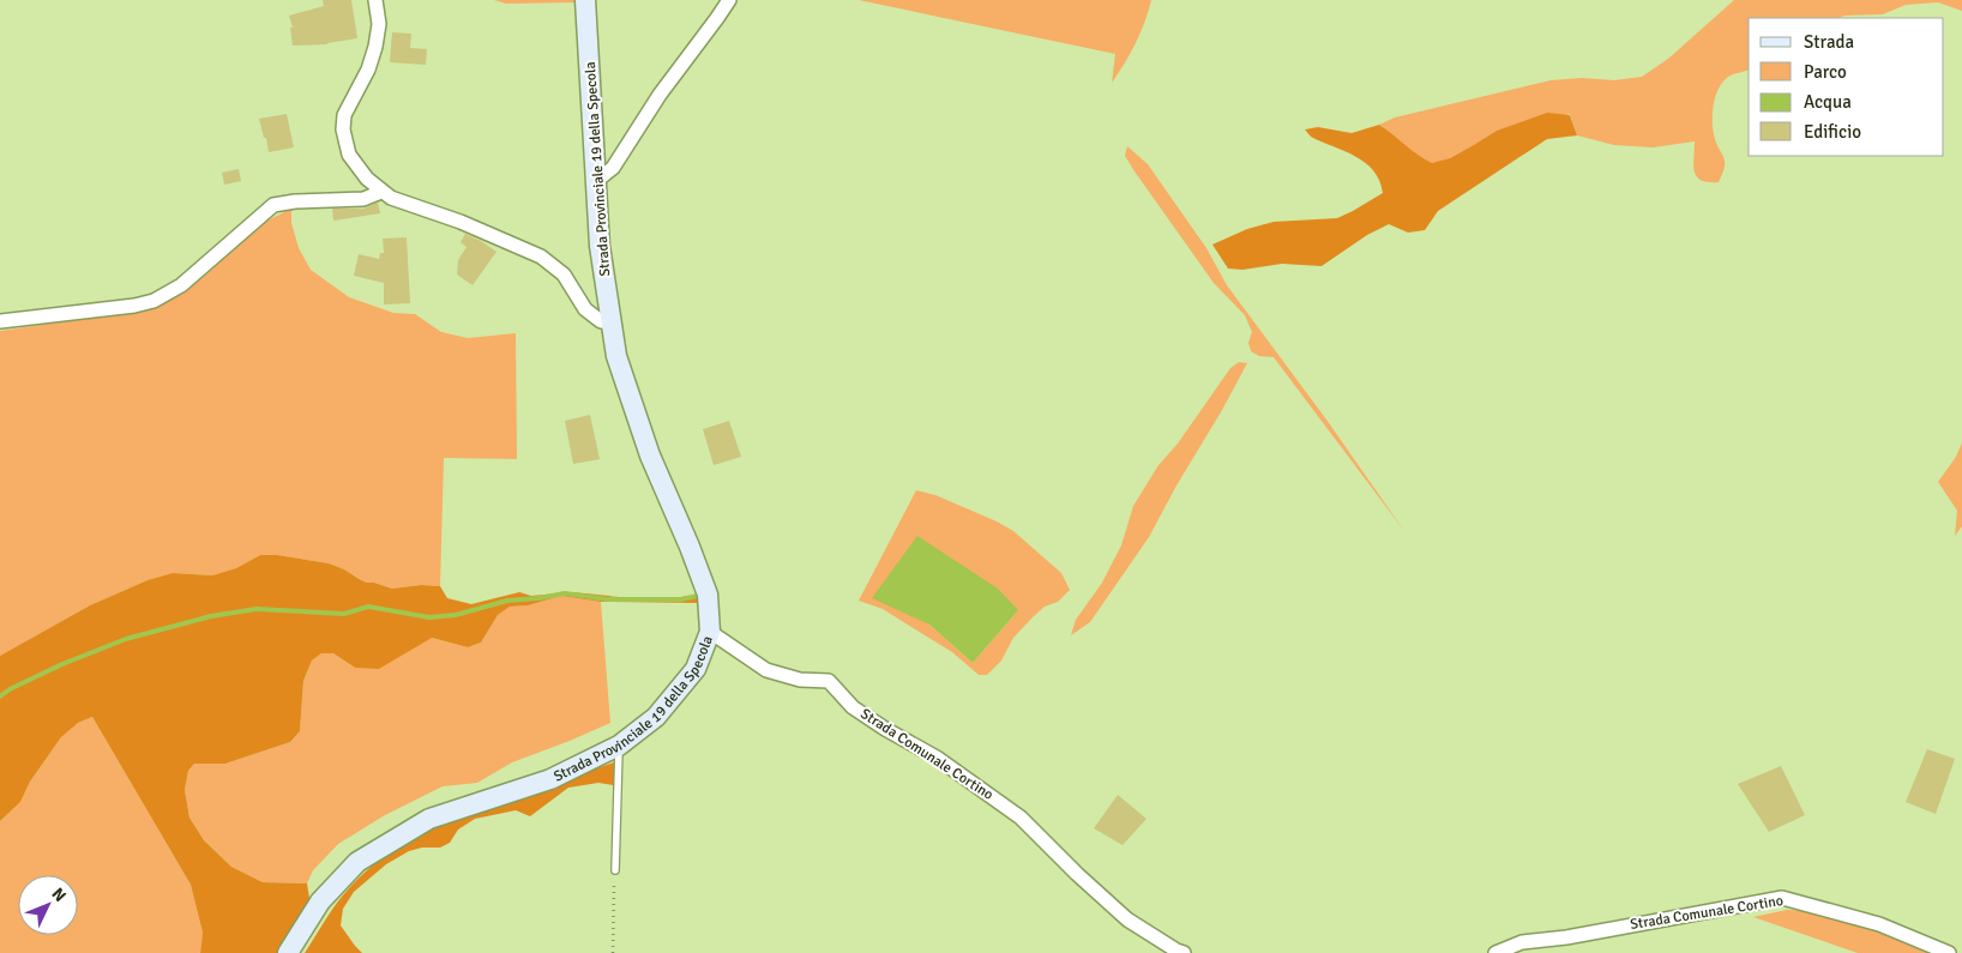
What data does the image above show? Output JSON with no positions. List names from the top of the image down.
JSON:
{
  "streets": {
    "main road": ["Strada Provinciale 19 della Specola"],
    "street": ["Strada Comunale Cortino"]
  },
  "crossings": [
    ["Strada Provinciale 19 della Specola", "Strada Comunale Cortino"]
  ],
  "legend": [
    "Strada",
    "Parco",
    "Acqua",
    "Edificio"
  ],
  "north": "top right"
}
